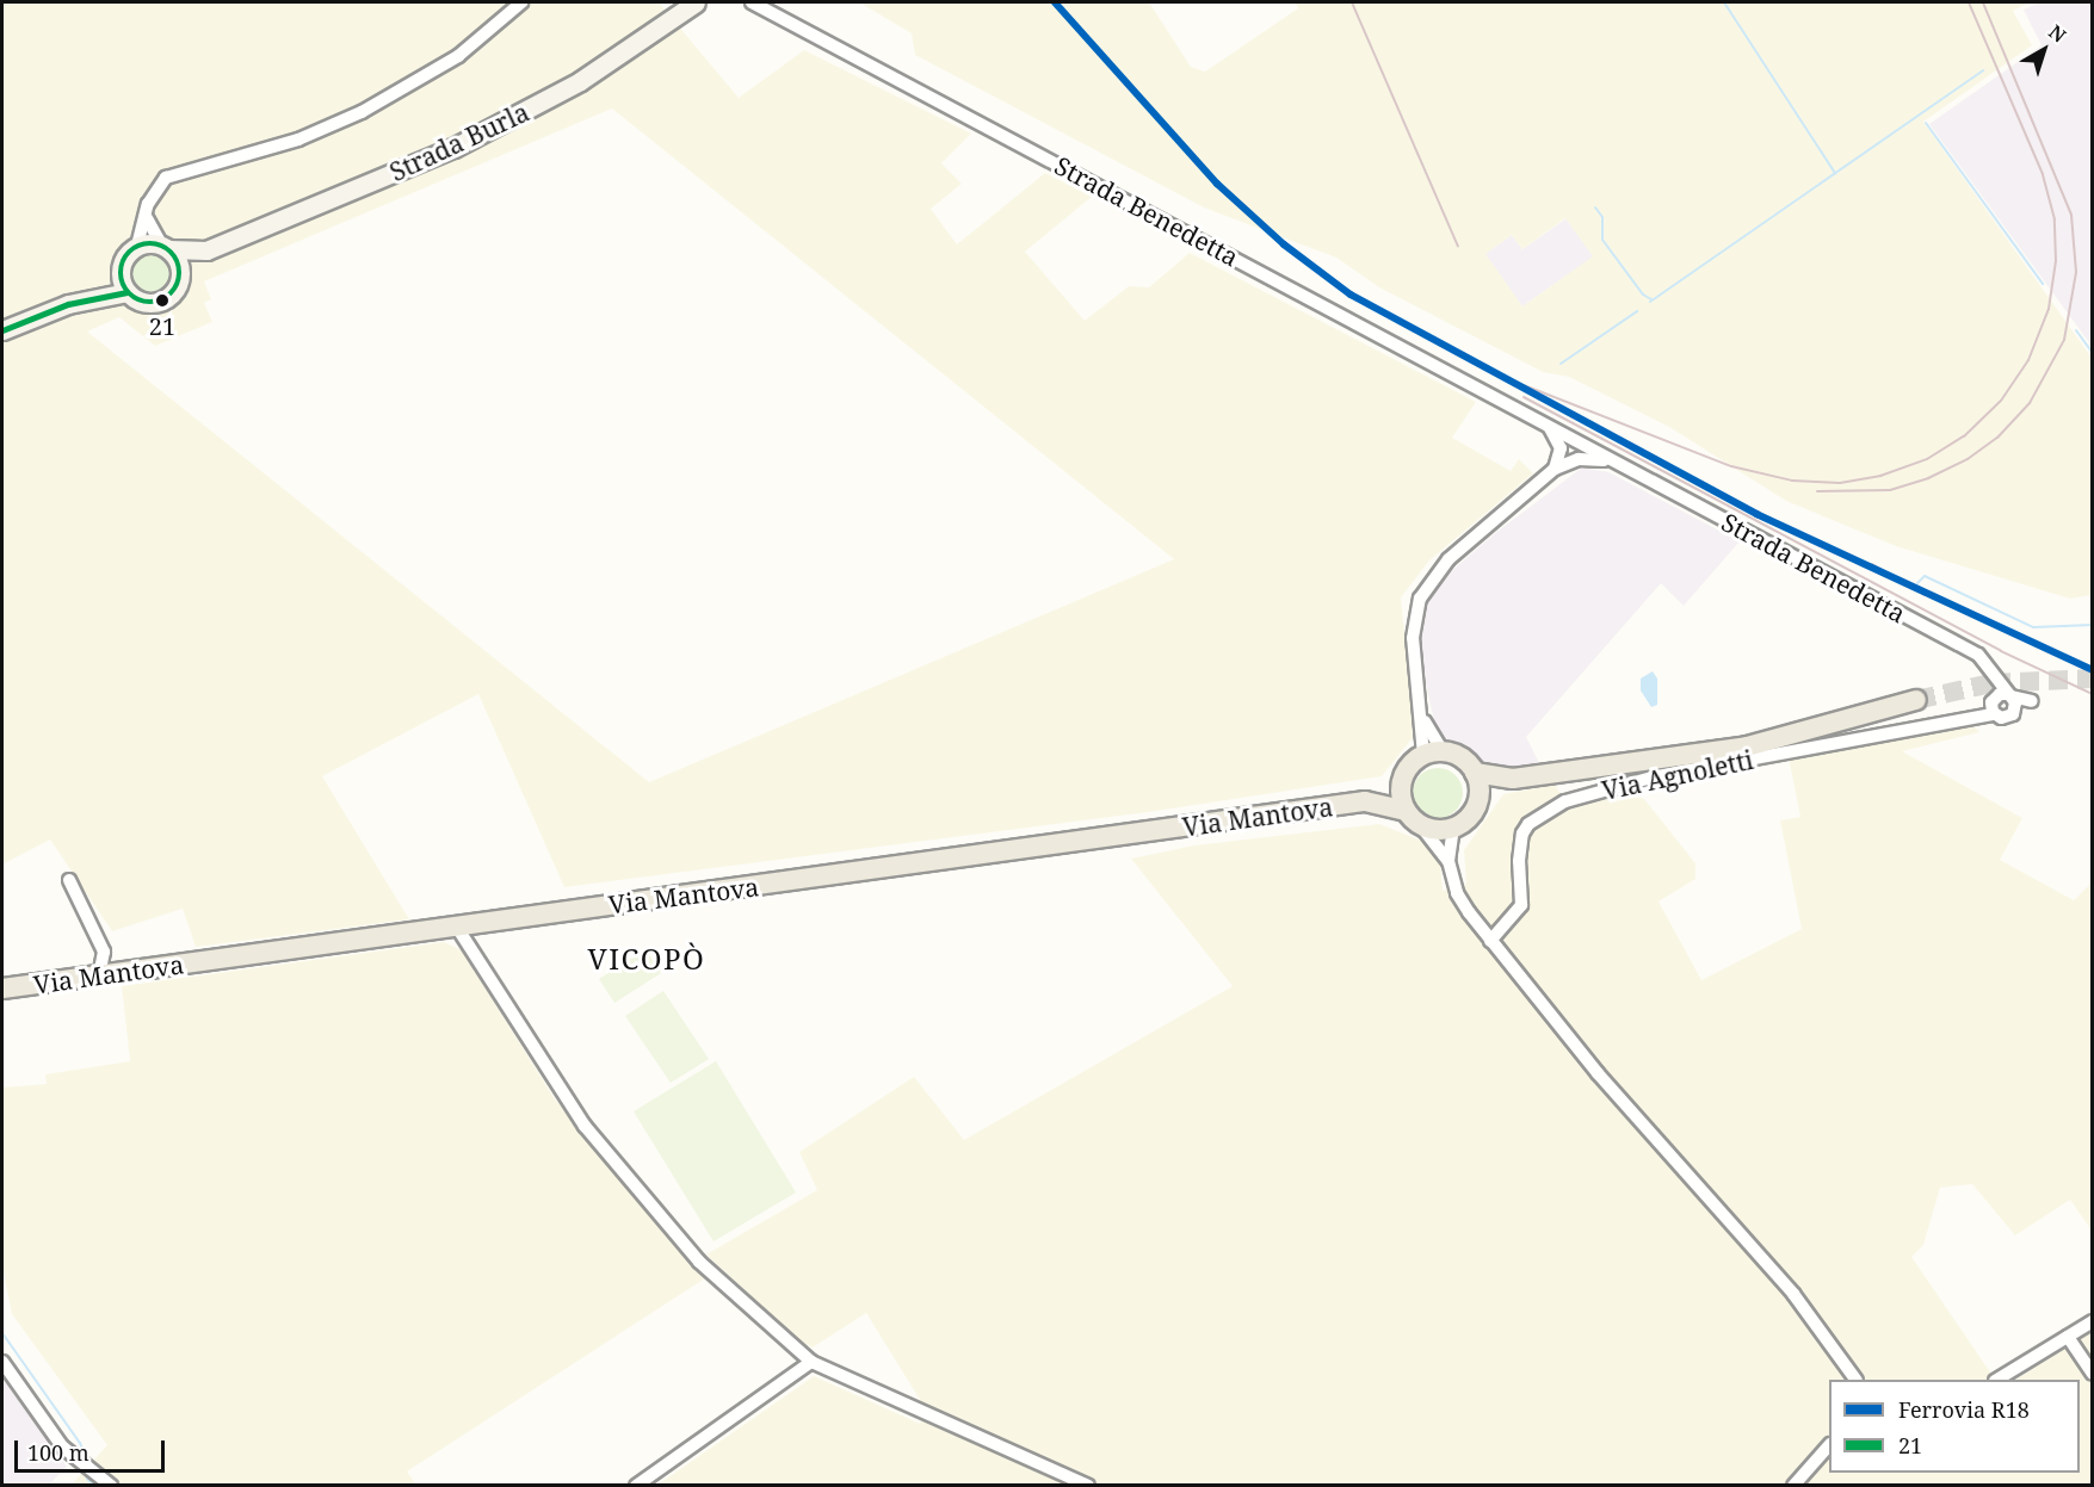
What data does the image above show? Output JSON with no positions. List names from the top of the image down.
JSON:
{
  "streets": {
    "main road": ["Strada Burla", "Via Mantova"],
    "street": ["Strada Benedetta", "Via Agnoletti"]
  },
  "crossings": [
    ["Strada Benedetta", "Via Agnoletti"],
    ["Strada Benedetta", "Via Mantova"]
  ],
  "districts": ["VICOPÒ"],
  "places": ["21"],
  "lines": ["rail line R18", "transit line 21"],
  "legend": ["Ferrovia R18", "21"],
  "scale_bar": "100 m",
  "north": "top right"
}
